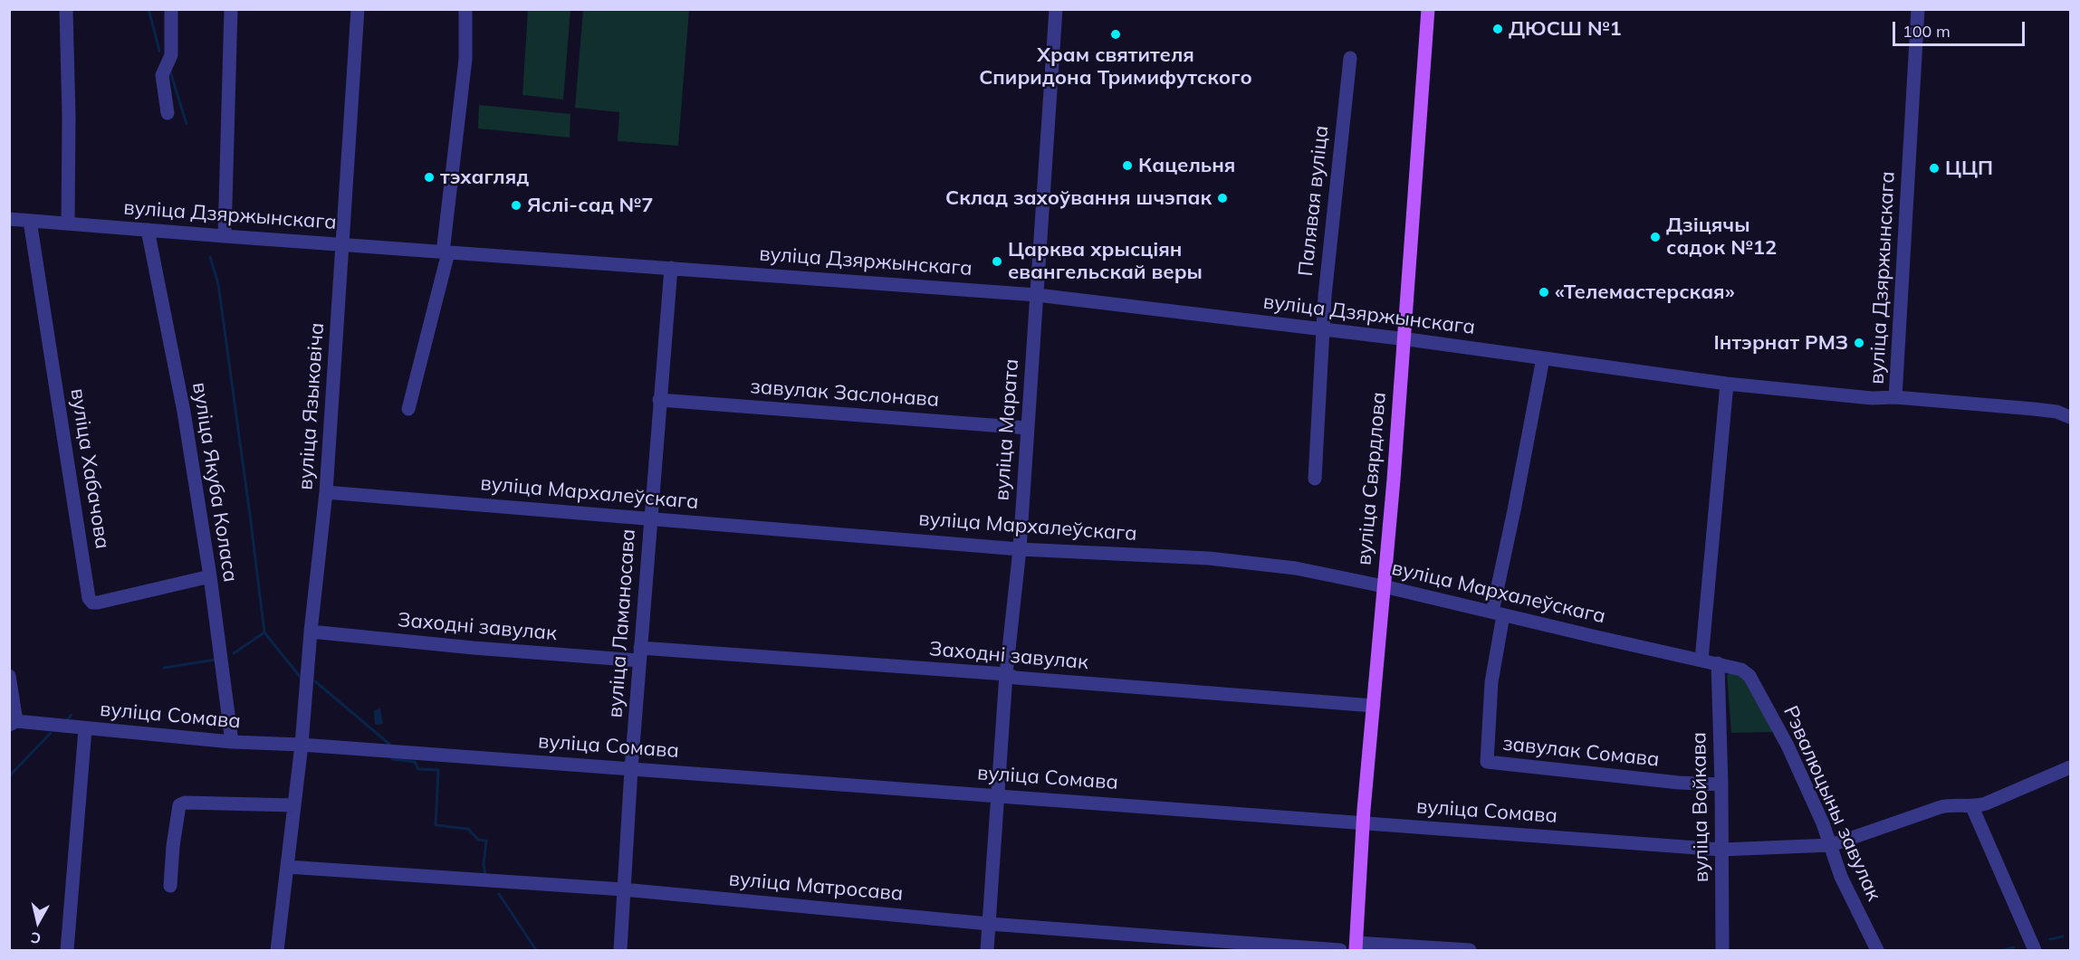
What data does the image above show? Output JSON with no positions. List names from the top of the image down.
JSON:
{
  "streets": {
    "main road": ["вуліца Свярдлова"],
    "street": [
      "Палявая вуліца",
      "вуліца Дзяржынскага",
      "завулак Заслонава",
      "вуліца Языковіча",
      "вуліца Марата",
      "вуліца Хабачова",
      "вуліца Якуба Коласа",
      "вуліца Мархалеўскага",
      "вуліца Ламаносава",
      "Заходні завулак",
      "вуліца Сомава",
      "завулак Сомава",
      "Рэвалюцыны завулак",
      "вуліца Войкава",
      "вуліца Матросава"
    ]
  },
  "crossings": [
    ["Палявая вуліца", "вуліца Дзяржынскага"],
    ["вуліца Дзяржынскага", "вуліца Языковіча"],
    ["вуліца Дзяржынскага", "вуліца Марата"],
    ["вуліца Дзяржынскага", "вуліца Хабачова"],
    ["вуліца Дзяржынскага", "вуліца Свярдлова"],
    ["вуліца Дзяржынскага", "вуліца Якуба Коласа"],
    ["вуліца Дзяржынскага", "вуліца Ламаносава"],
    ["завулак Заслонава", "вуліца Марата"],
    ["завулак Заслонава", "вуліца Ламаносава"],
    ["вуліца Языковіча", "вуліца Мархалеўскага"],
    ["вуліца Языковіча", "Заходні завулак"],
    ["вуліца Языковіча", "вуліца Сомава"],
    ["вуліца Языковіча", "вуліца Матросава"],
    ["вуліца Марата", "вуліца Мархалеўскага"],
    ["вуліца Марата", "Заходні завулак"],
    ["вуліца Марата", "вуліца Сомава"],
    ["вуліца Марата", "вуліца Матросава"],
    ["вуліца Хабачова", "вуліца Якуба Коласа"],
    ["вуліца Свярдлова", "вуліца Мархалеўскага"],
    ["вуліца Свярдлова", "Заходні завулак"],
    ["вуліца Свярдлова", "вуліца Сомава"],
    ["вуліца Якуба Коласа", "вуліца Сомава"],
    ["вуліца Мархалеўскага", "вуліца Ламаносава"],
    ["вуліца Мархалеўскага", "завулак Сомава"],
    ["вуліца Мархалеўскага", "Рэвалюцыны завулак"],
    ["вуліца Мархалеўскага", "вуліца Войкава"],
    ["вуліца Ламаносава", "Заходні завулак"],
    ["вуліца Ламаносава", "вуліца Сомава"],
    ["вуліца Ламаносава", "вуліца Матросава"],
    ["вуліца Сомава", "Рэвалюцыны завулак"],
    ["вуліца Сомава", "вуліца Войкава"],
    ["завулак Сомава", "вуліца Войкава"],
    ["Рэвалюцыны завулак", "вуліца Войкава"]
  ],
  "places": [
    "ДЮСШ №1",
    "Храм святителя Спиридона Тримифутского",
    "Кацельня",
    "ЦЦП",
    "тэхагляд",
    "Склад захоўвання шчэпак",
    "Яслі-сад №7",
    "Дзіцячы садок №12",
    "Царква хрысціян евангельскай веры",
    "«Телемастерская»",
    "Інтэрнат РМЗ"
  ],
  "scale_bar": "100 m",
  "north": "bottom"
}
